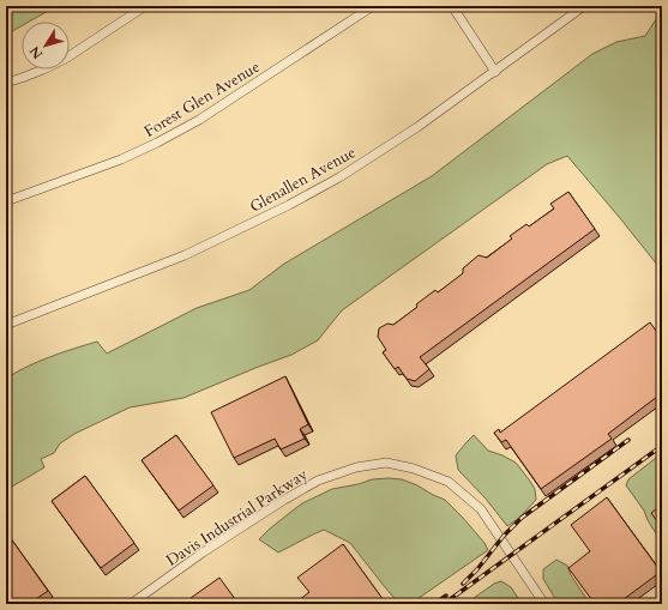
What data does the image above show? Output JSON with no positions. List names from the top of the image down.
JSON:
{
  "streets": {
    "street": ["Forest Glen Avenue", "Glenallen Avenue", "Davis Industrial Parkway"]
  },
  "north": "bottom left"
}
